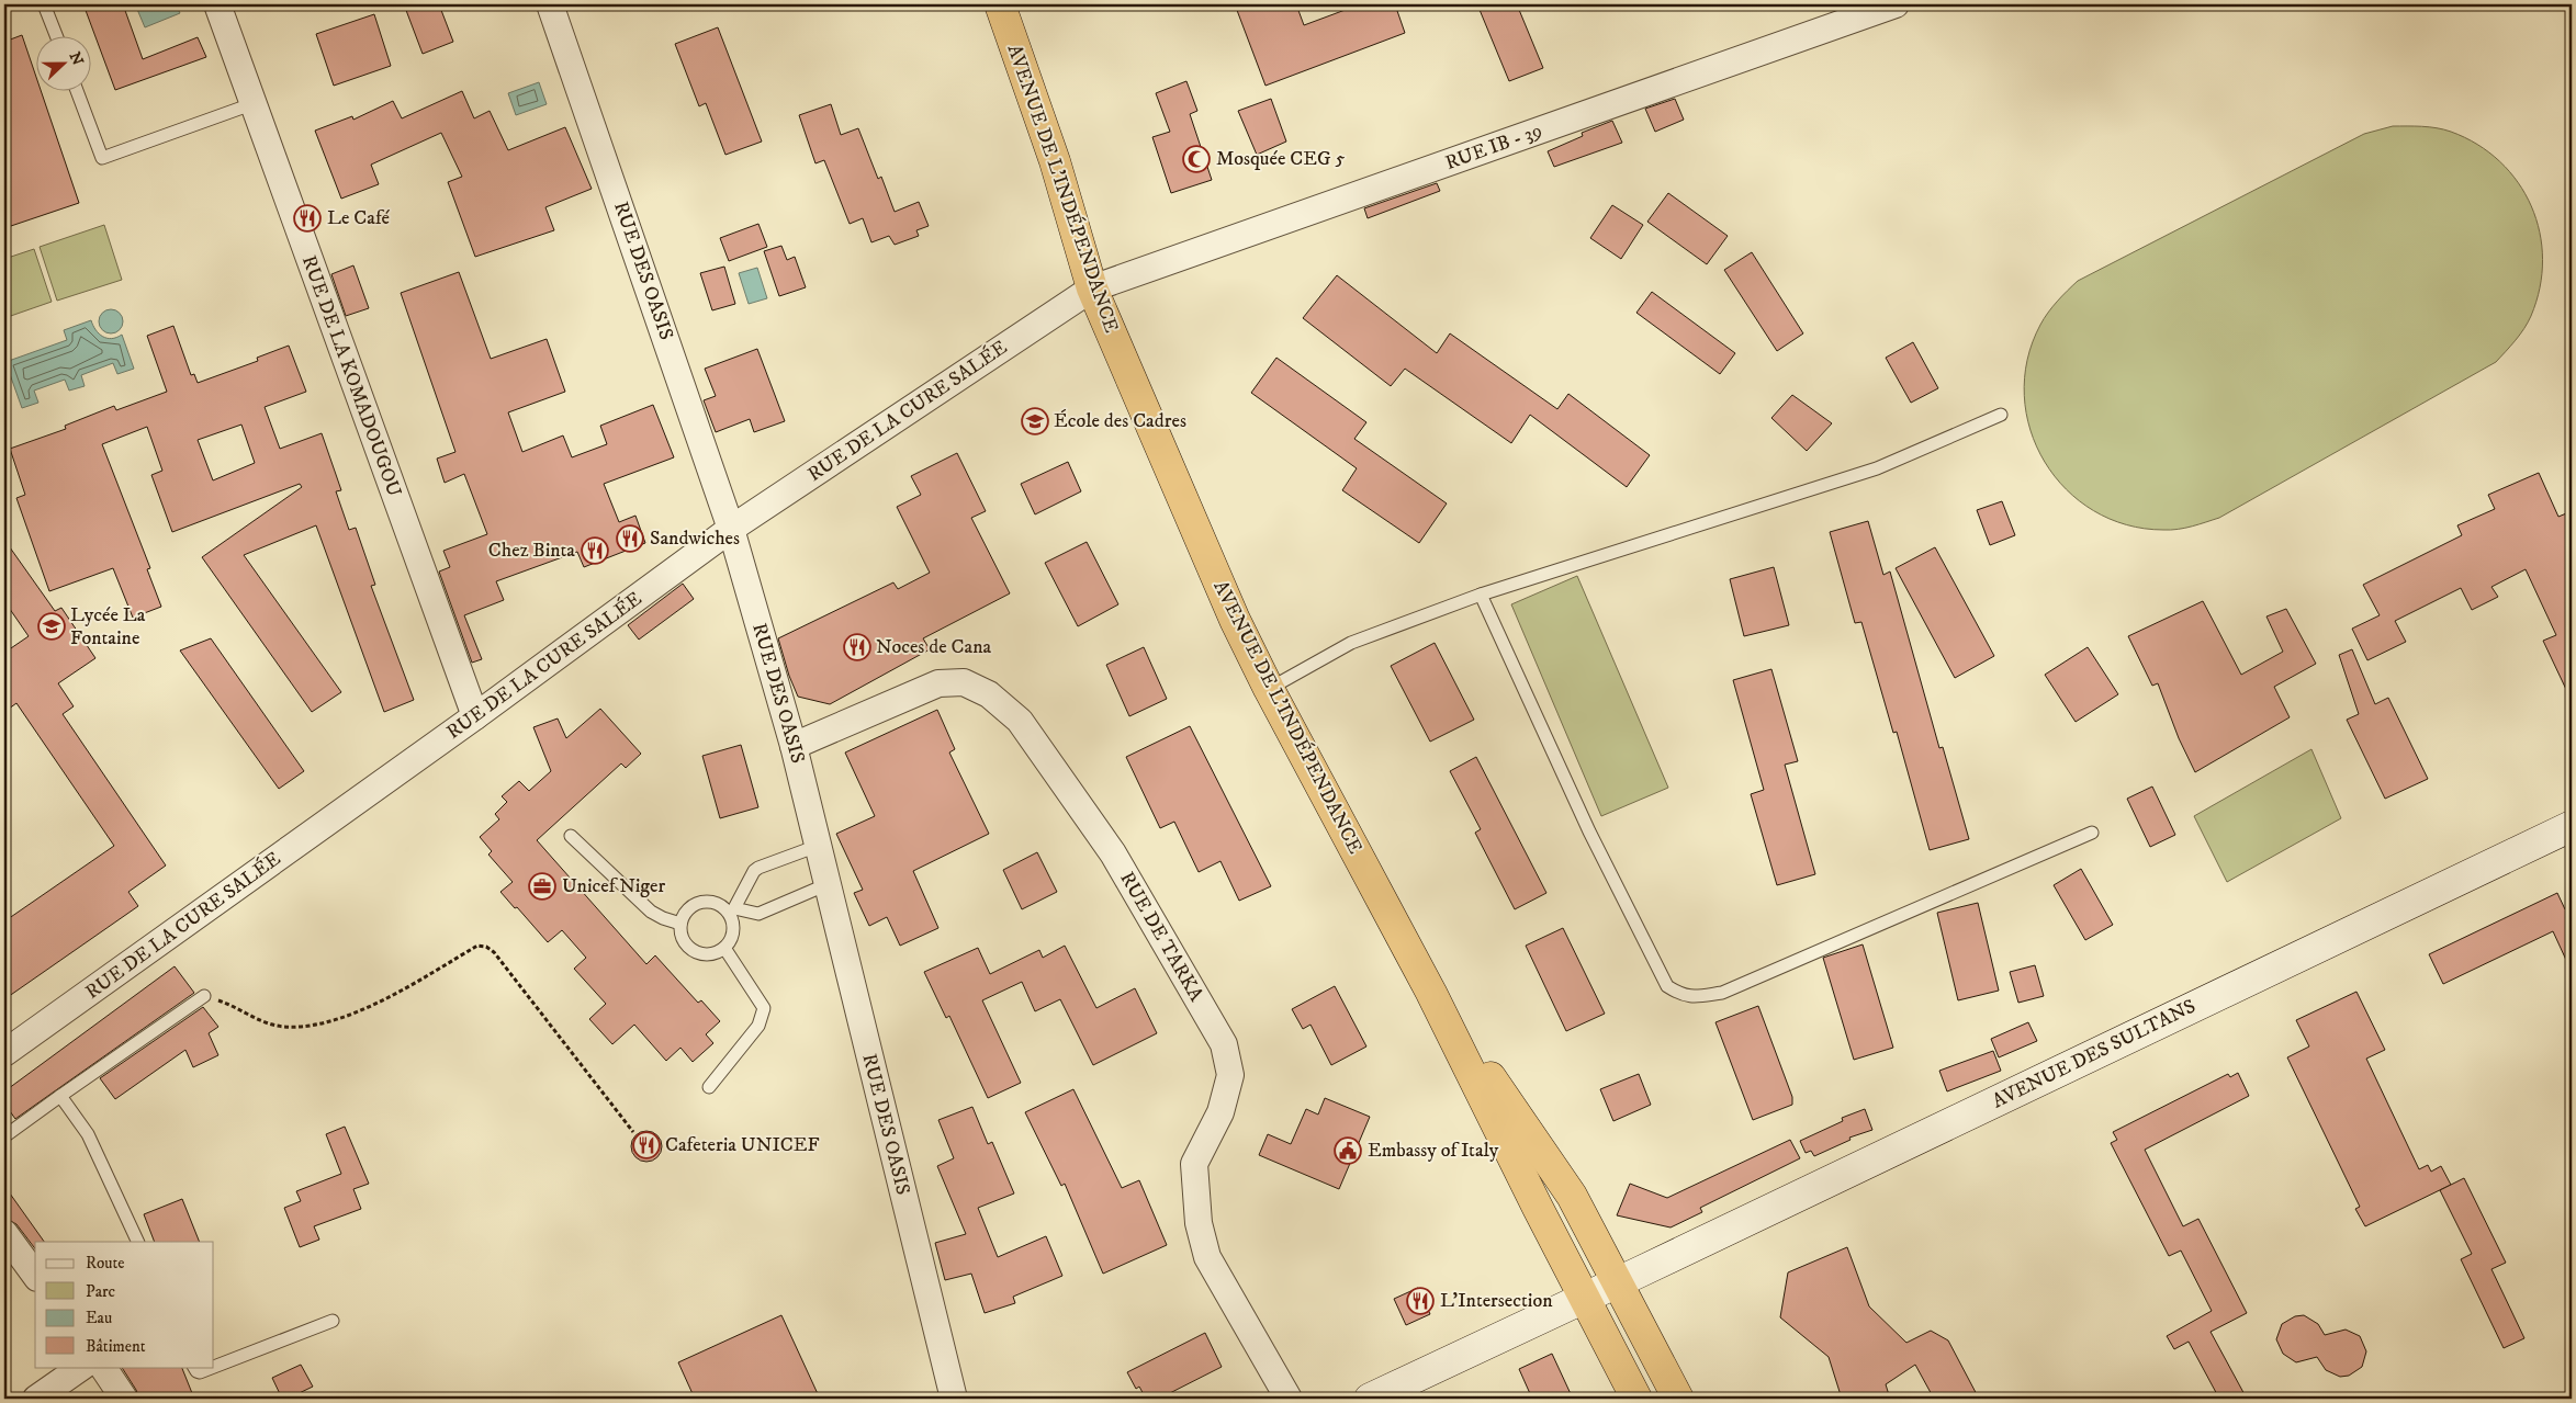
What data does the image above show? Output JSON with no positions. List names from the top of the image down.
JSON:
{
  "streets": {
    "highway": ["AVENUE DE L'INDÉPENDANCE"],
    "street": [
      "RUE IB - 39",
      "RUE DES OASIS",
      "RUE DE LA KOMADOUGOU",
      "RUE DE LA CURE SALÉE",
      "RUE DE TARKA",
      "AVENUE DES SULTANS"
    ]
  },
  "crossings": [
    ["RUE IB - 39", "AVENUE DE L'INDÉPENDANCE"],
    ["RUE IB - 39", "RUE DE LA CURE SALÉE"],
    ["AVENUE DE L'INDÉPENDANCE", "RUE DE LA CURE SALÉE"],
    ["AVENUE DE L'INDÉPENDANCE", "AVENUE DES SULTANS"],
    ["RUE DES OASIS", "RUE DE LA CURE SALÉE"],
    ["RUE DES OASIS", "RUE DE TARKA"],
    ["RUE DE LA KOMADOUGOU", "RUE DE LA CURE SALÉE"]
  ],
  "places": {
    "mosque": ["Mosquée CEG 5"],
    "restaurant": [
      "Le Café",
      "Sandwiches",
      "Chez Binta",
      "Noces de Cana",
      "Cafeteria UNICEF",
      "L'Intersection"
    ],
    "school or university": ["École des Cadres", "Lycée La Fontaine"],
    "office": ["Unicef Niger"],
    "public building": ["Embassy of Italy"]
  },
  "legend": [
    "Route",
    "Parc",
    "Eau",
    "Bâtiment"
  ],
  "north": "right"
}
